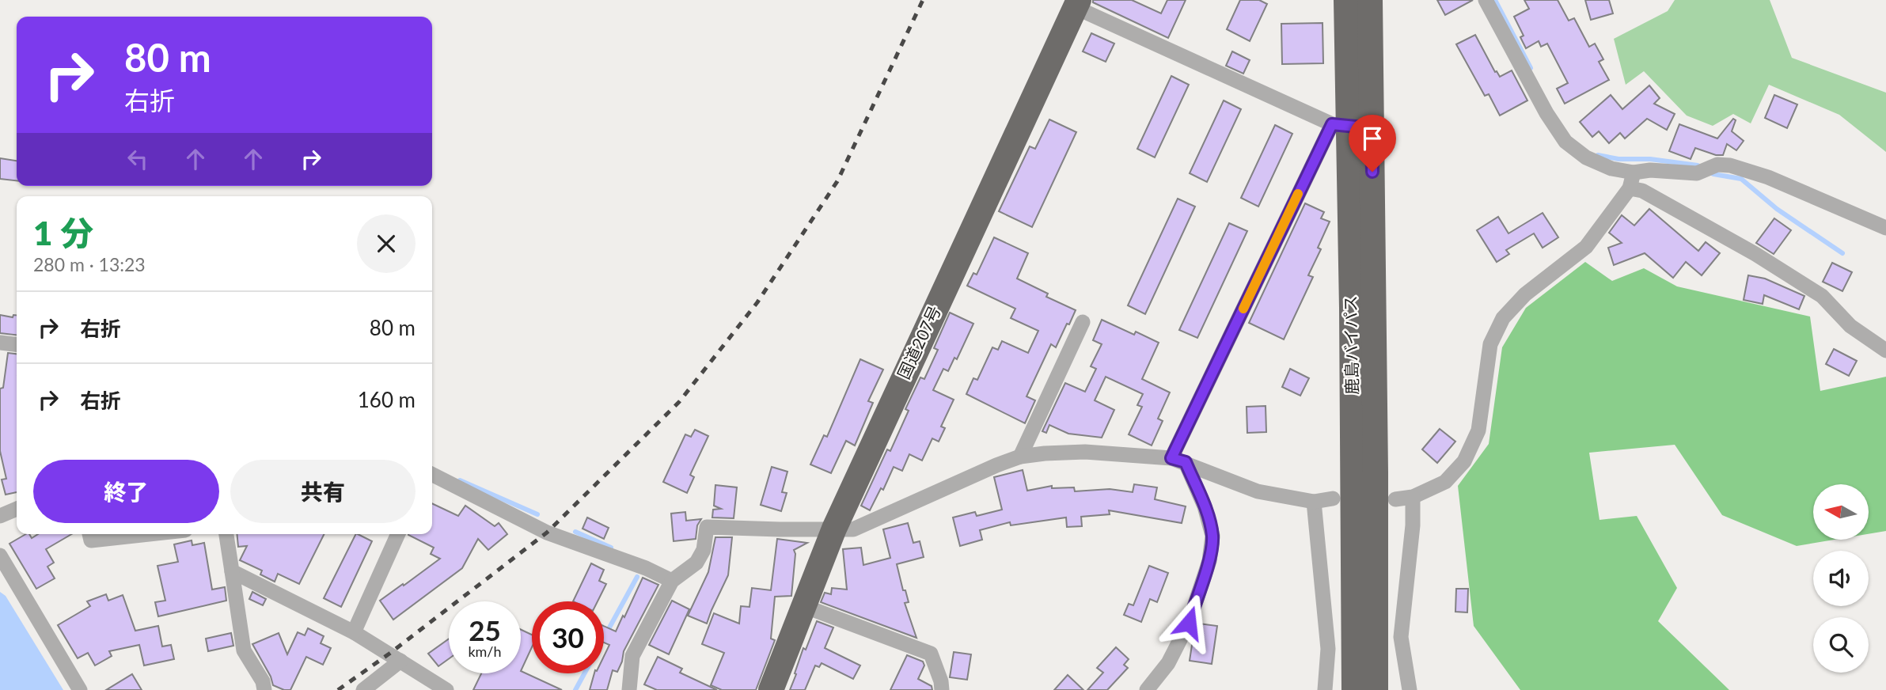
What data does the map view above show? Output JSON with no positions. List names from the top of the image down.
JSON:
{
  "streets": {
    "highway": ["国道207号", "鹿島バイパス"]
  },
  "north": "left",
  "page": {
    "turn": ["80 m", "右折"],
    "heading": ["1 分", "280 m · 13:23"],
    "list": [
      {
        "name": "右折",
        "value": "80 m"
      },
      {
        "name": "右折",
        "value": "160 m"
      }
    ],
    "buttons": ["終了", "共有"],
    "speed": "25 km/h",
    "limit": "30"
  }
}
